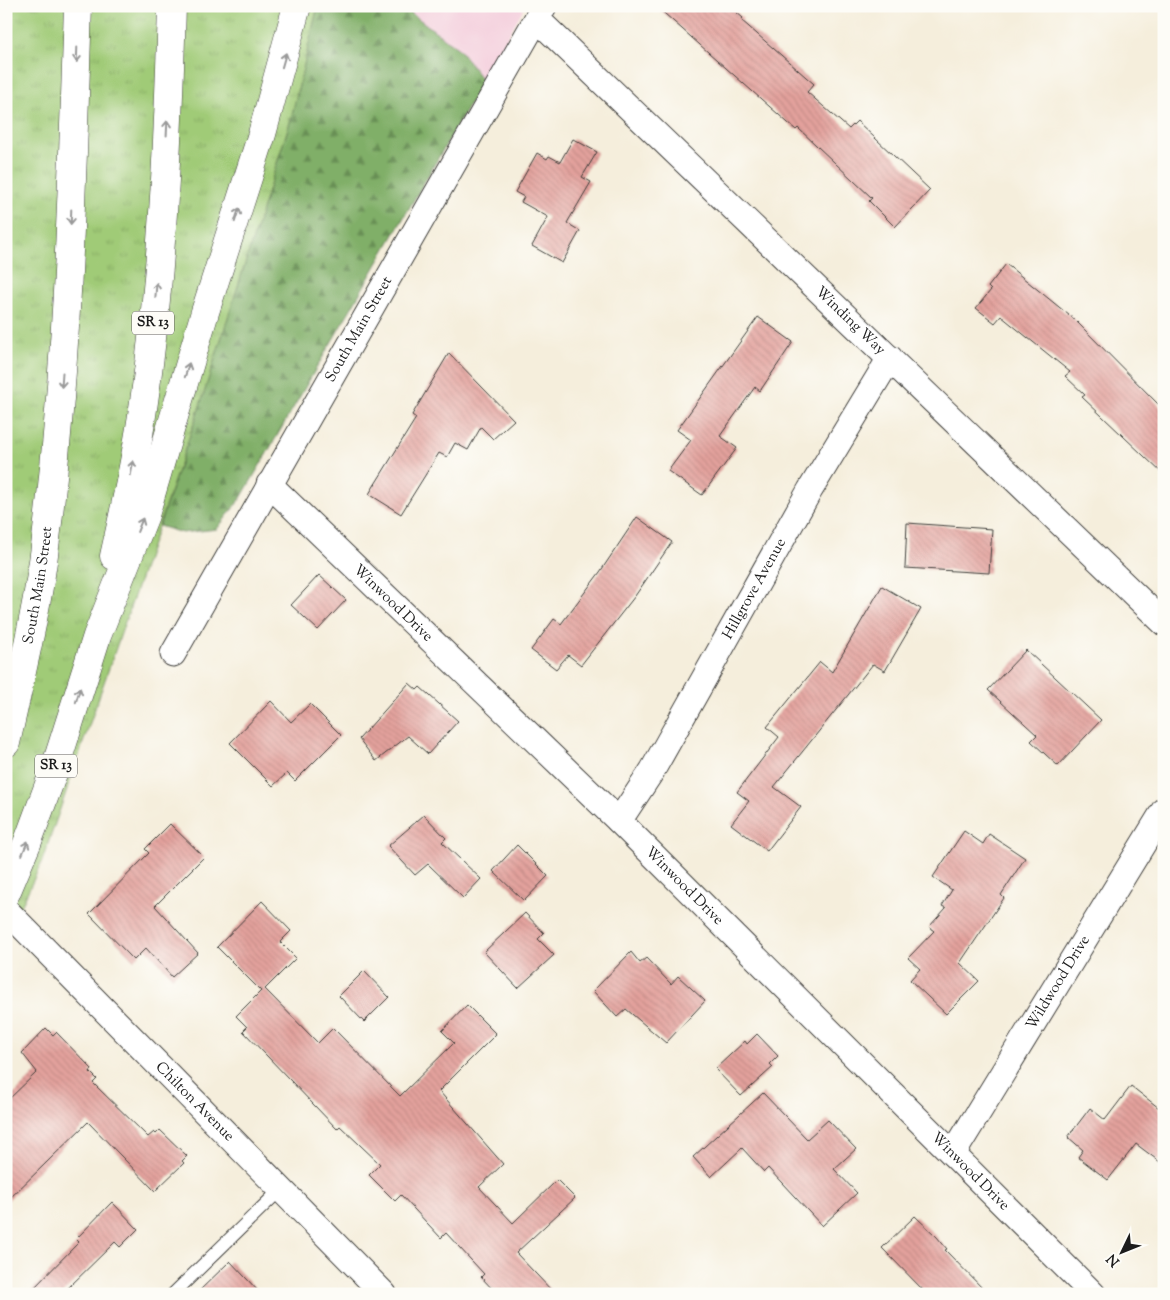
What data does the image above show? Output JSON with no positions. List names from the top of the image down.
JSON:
{
  "streets": {
    "highway": ["SR 13", "South Main Street"],
    "street": [
      "Winding Way",
      "Hillgrove Avenue",
      "Winwood Drive",
      "Wildwood Drive",
      "Chilton Avenue"
    ]
  },
  "crossings": [
    ["Winding Way", "South Main Street"],
    ["Winding Way", "Hillgrove Avenue"],
    ["South Main Street", "Winwood Drive"],
    ["Hillgrove Avenue", "Winwood Drive"],
    ["Winwood Drive", "Wildwood Drive"]
  ],
  "north": "bottom left"
}
